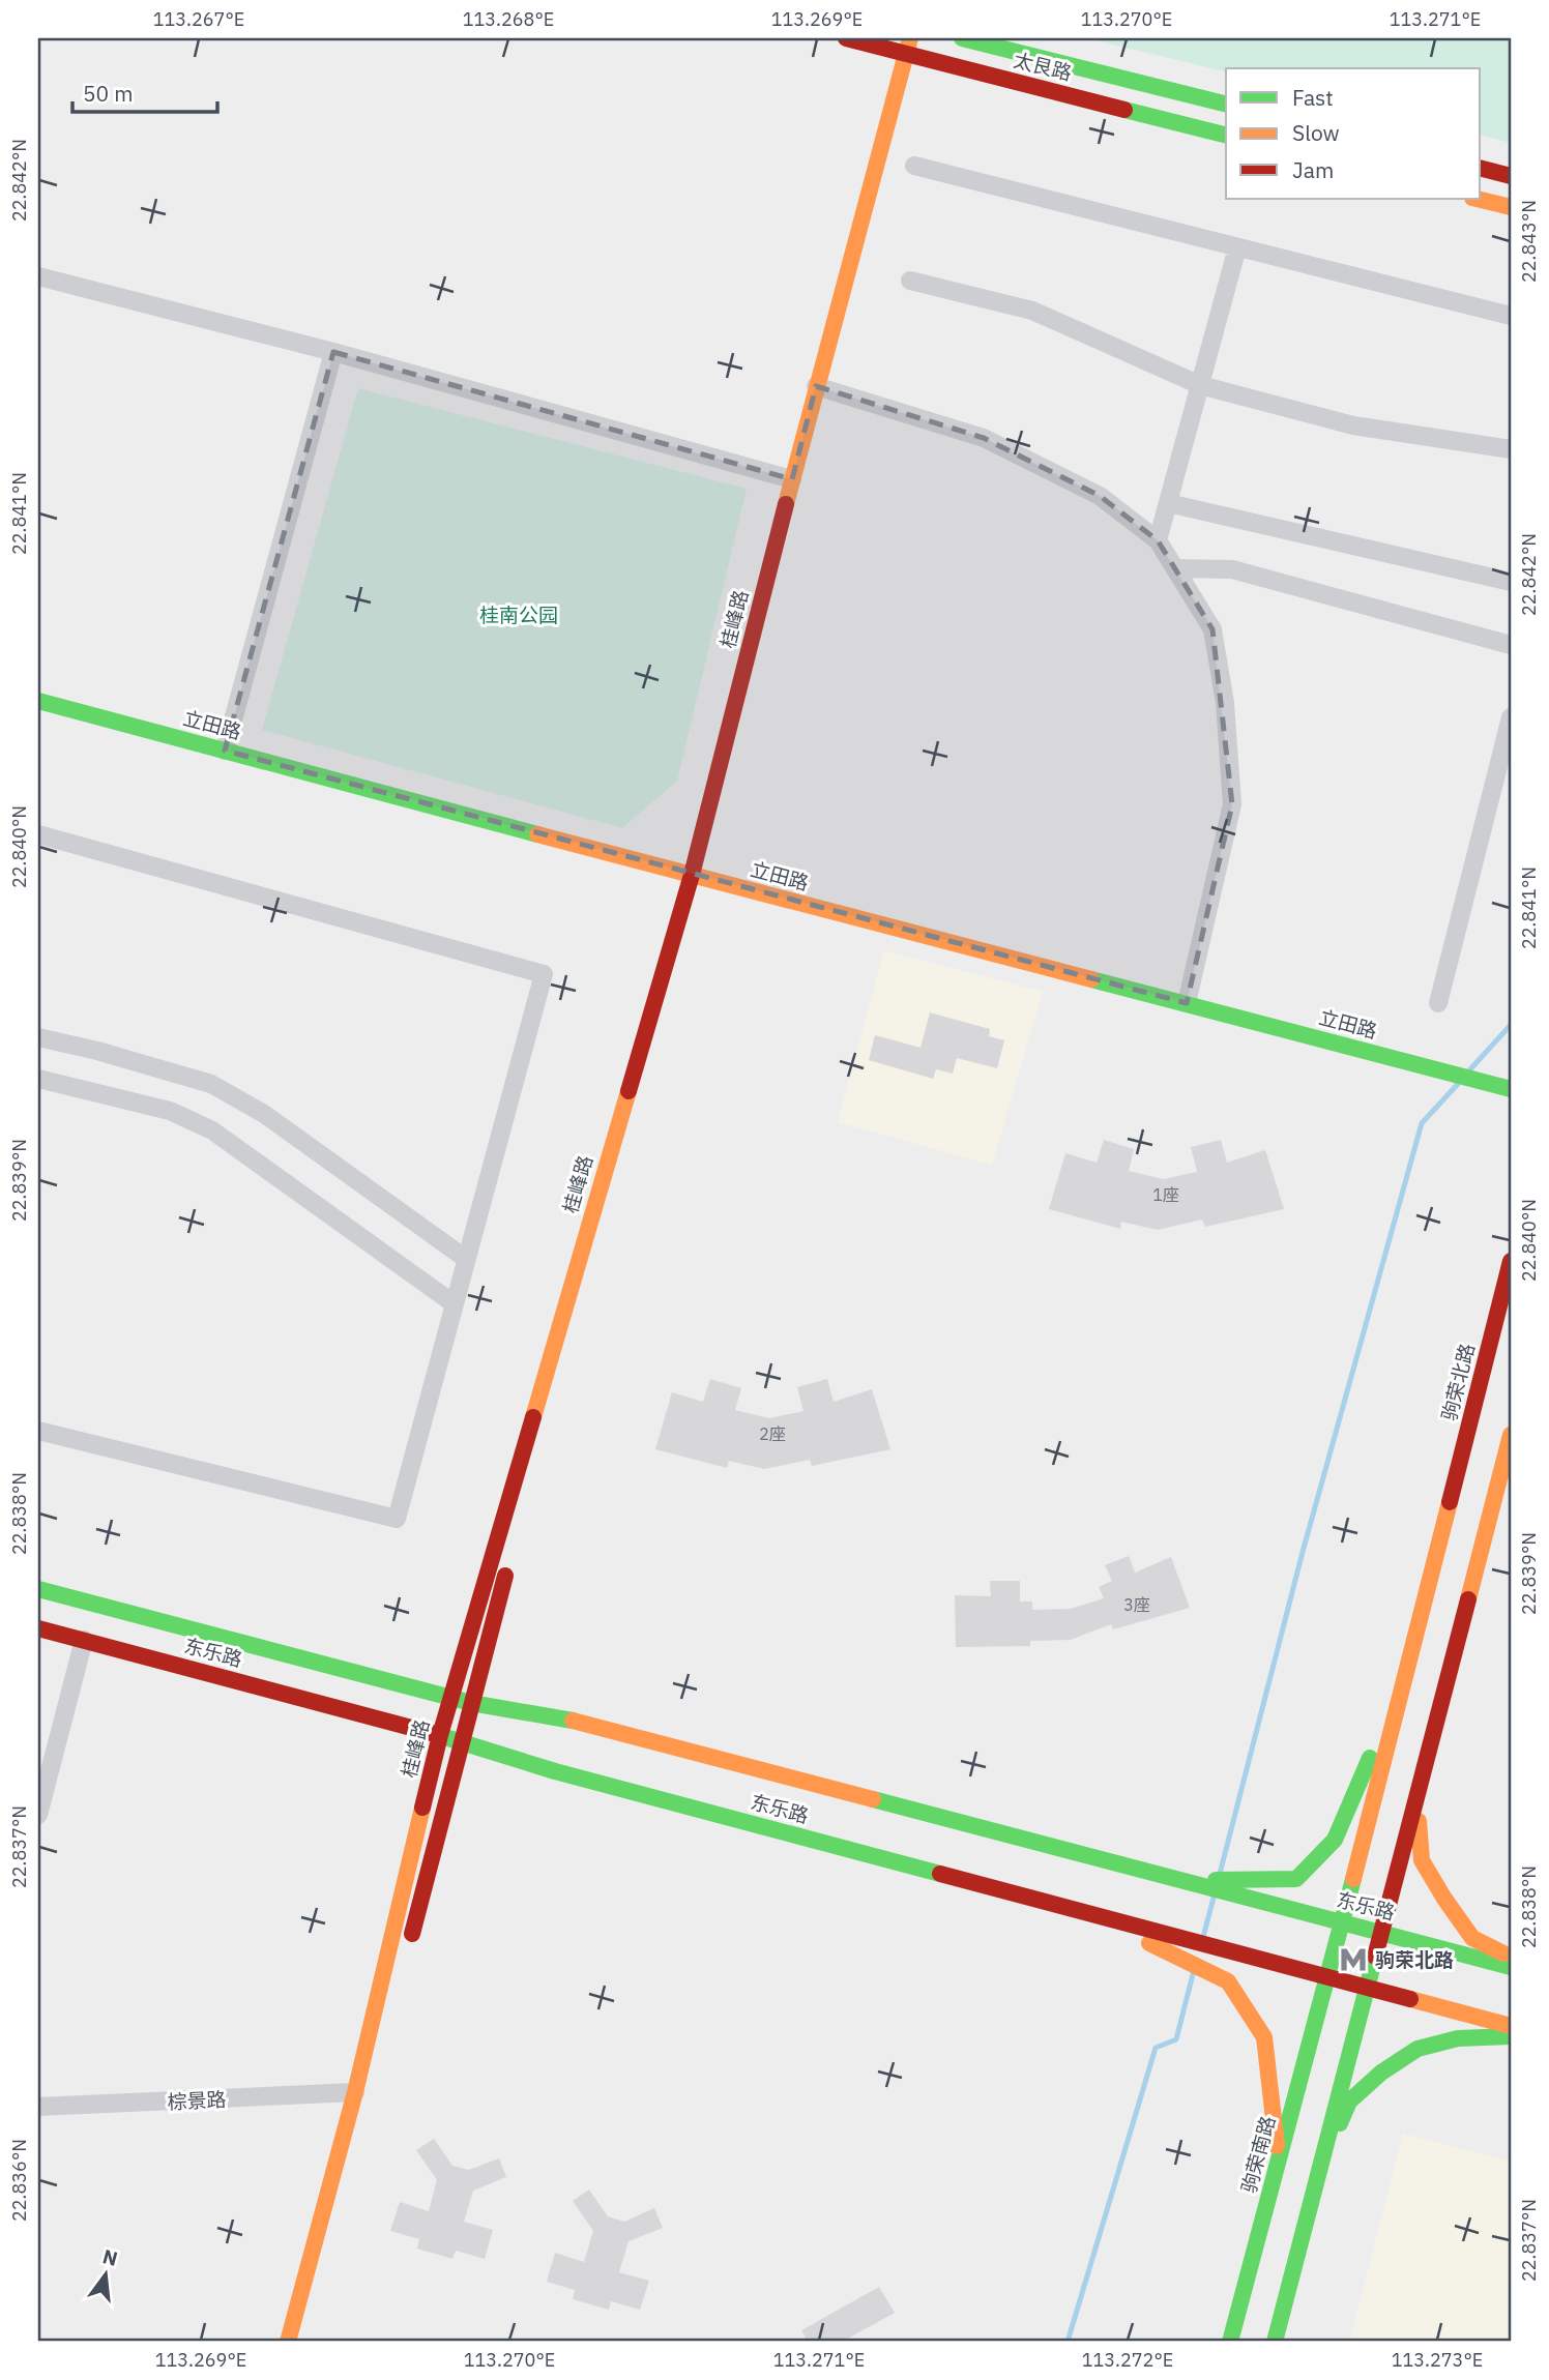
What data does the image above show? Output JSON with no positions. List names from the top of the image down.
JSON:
{
  "streets": {
    "street": [
      "太艮路",
      "桂峰路",
      "立田路",
      "驹荣北路",
      "东乐路",
      "棕景路",
      "驹荣南路"
    ]
  },
  "crossings": [
    ["太艮路", "桂峰路"],
    ["桂峰路", "立田路"],
    ["桂峰路", "东乐路"],
    ["桂峰路", "棕景路"],
    ["驹荣北路", "东乐路"],
    ["驹荣北路", "驹荣南路"],
    ["东乐路", "驹荣南路"]
  ],
  "parks": ["桂南公园"],
  "places": {
    "metro station": ["驹荣北路"]
  },
  "house_numbers": ["1座", "2座", "3座"],
  "legend": ["Fast", "Slow", "Jam"],
  "scale_bar": "50 m",
  "north": "top",
  "coordinates": [
    "113.267°E",
    "113.268°E",
    "113.269°E",
    "113.270°E",
    "113.271°E",
    "22.842°N",
    "22.843°N",
    "22.841°N",
    "22.840°N",
    "22.839°N",
    "22.838°N",
    "22.837°N",
    "22.836°N",
    "113.272°E",
    "113.273°E"
  ]
}
